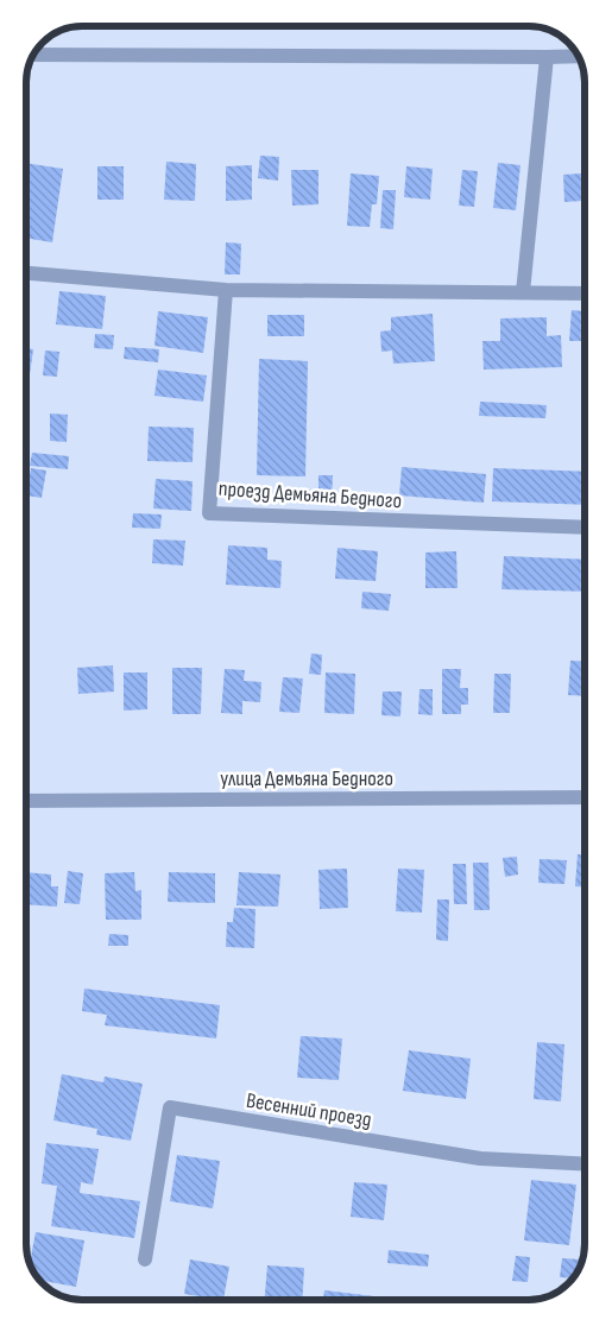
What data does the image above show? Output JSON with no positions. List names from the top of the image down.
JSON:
{
  "streets": {
    "street": ["проезд Демьяна Бедного", "улица Демьяна Бедного", "Весенний проезд"]
  }
}
